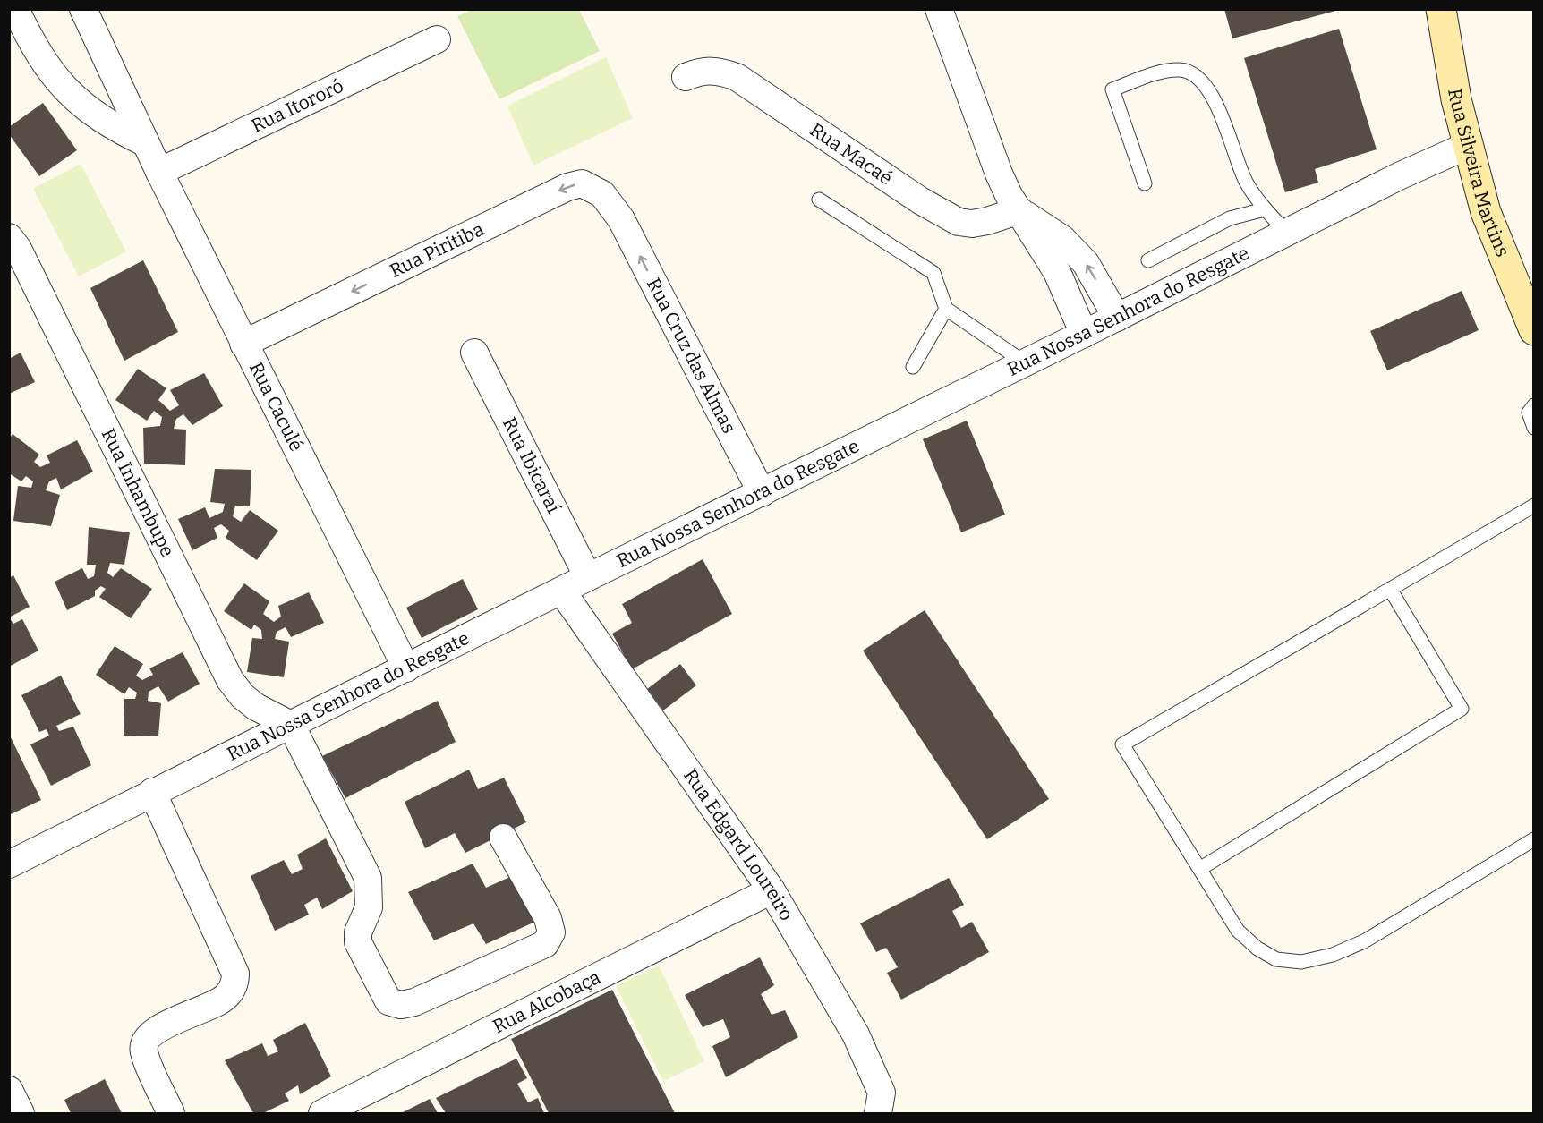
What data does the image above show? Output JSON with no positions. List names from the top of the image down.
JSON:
{
  "streets": {
    "main road": ["Rua Silveira Martins"],
    "street": [
      "Rua Itororó",
      "Rua Macaé",
      "Rua Piritiba",
      "Rua Nossa Senhora do Resgate",
      "Rua Cruz das Almas",
      "Rua Caculé",
      "Rua Ibicaraí",
      "Rua Inhambupe",
      "Rua Edgard Loureiro",
      "Rua Alcobaça"
    ]
  },
  "crossings": [
    ["Rua Itororó", "Rua Caculé"],
    ["Rua Silveira Martins", "Rua Nossa Senhora do Resgate"],
    ["Rua Piritiba", "Rua Cruz das Almas"],
    ["Rua Piritiba", "Rua Caculé"],
    ["Rua Nossa Senhora do Resgate", "Rua Cruz das Almas"],
    ["Rua Nossa Senhora do Resgate", "Rua Caculé"],
    ["Rua Nossa Senhora do Resgate", "Rua Ibicaraí"],
    ["Rua Nossa Senhora do Resgate", "Rua Inhambupe"],
    ["Rua Nossa Senhora do Resgate", "Rua Edgard Loureiro"],
    ["Rua Edgard Loureiro", "Rua Alcobaça"]
  ],
  "one_way": ["Rua Piritiba", "Rua Cruz das Almas"]
}
